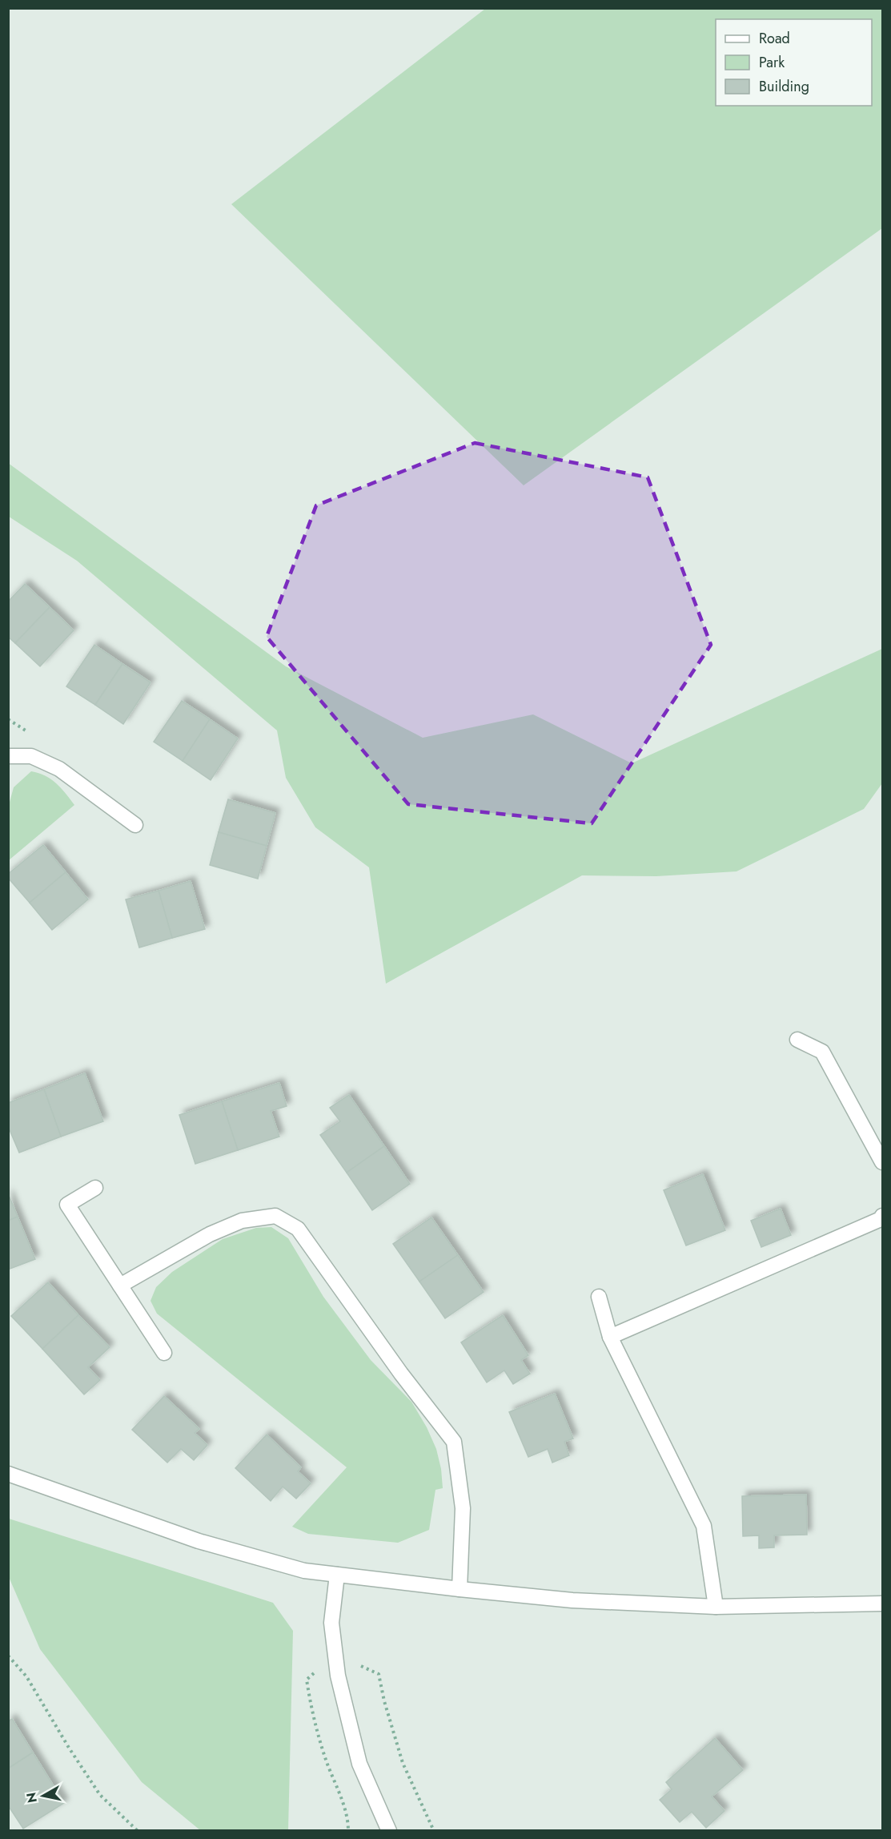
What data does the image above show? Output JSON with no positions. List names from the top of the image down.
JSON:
{
  "legend": ["Road", "Park", "Building"],
  "north": "left"
}
